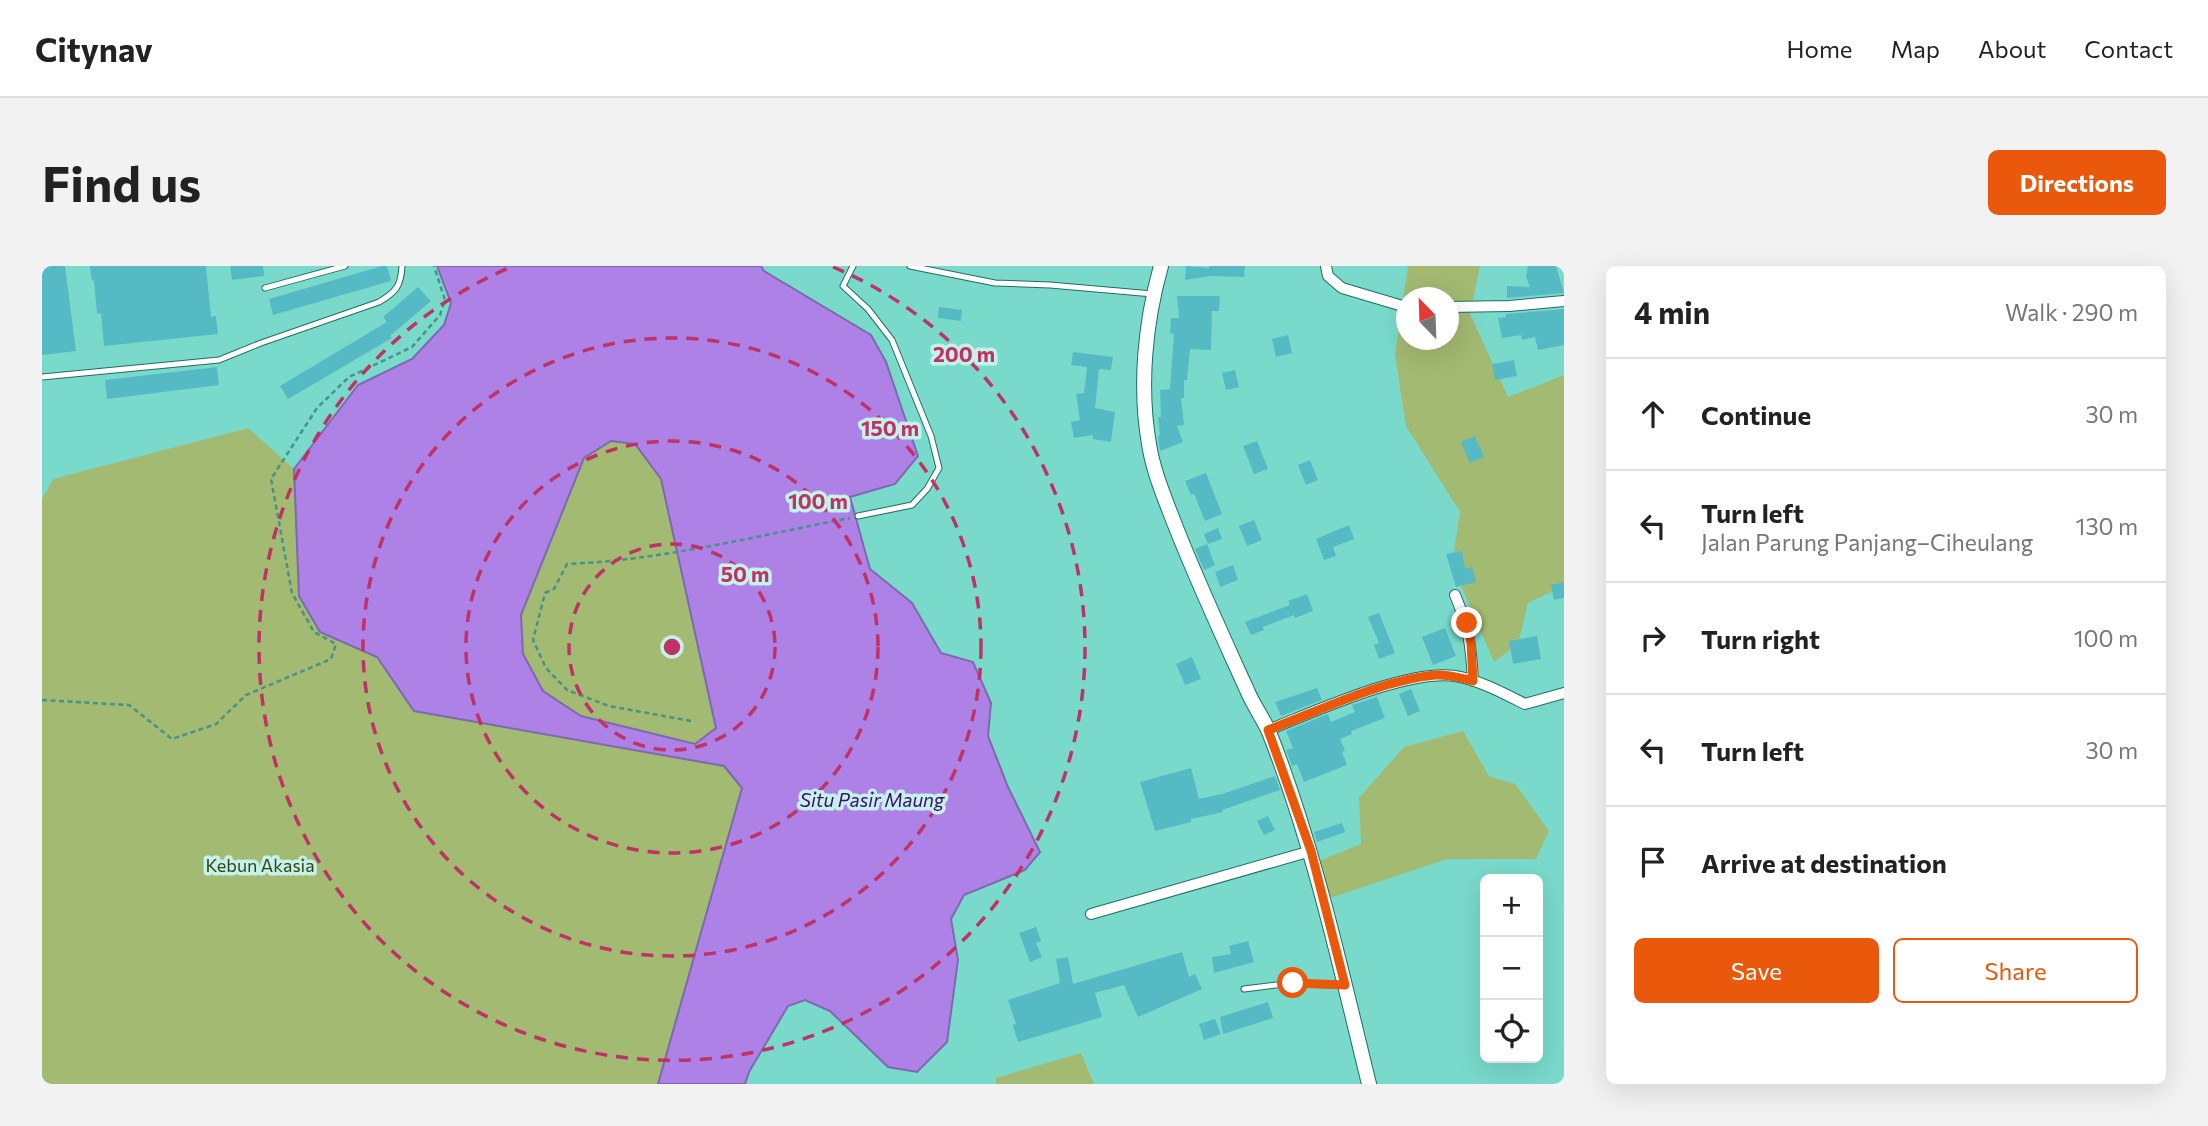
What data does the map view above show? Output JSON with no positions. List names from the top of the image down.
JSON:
{
  "water": ["Situ Pasir Maung"],
  "parks": ["Kebun Akasia"],
  "north": "top left",
  "page": {
    "header": "Citynav",
    "nav": [
      "Home",
      "Map",
      "About",
      "Contact"
    ],
    "buttons": [
      "Directions",
      ["Save", "Share"]
    ],
    "title": "Find us",
    "heading": ["4 min", "Walk · 290 m"],
    "list": [
      ["Continue", "30 m"],
      ["Turn left", "Jalan Parung Panjang–Ciheulang", "130 m"],
      ["Turn right", "100 m"],
      ["Turn left", "30 m"],
      "Arrive at destination"
    ],
    "map_buttons": ["+", "−"]
  },
  "rings": [
    "200 m",
    "150 m",
    "100 m",
    "50 m"
  ]
}
